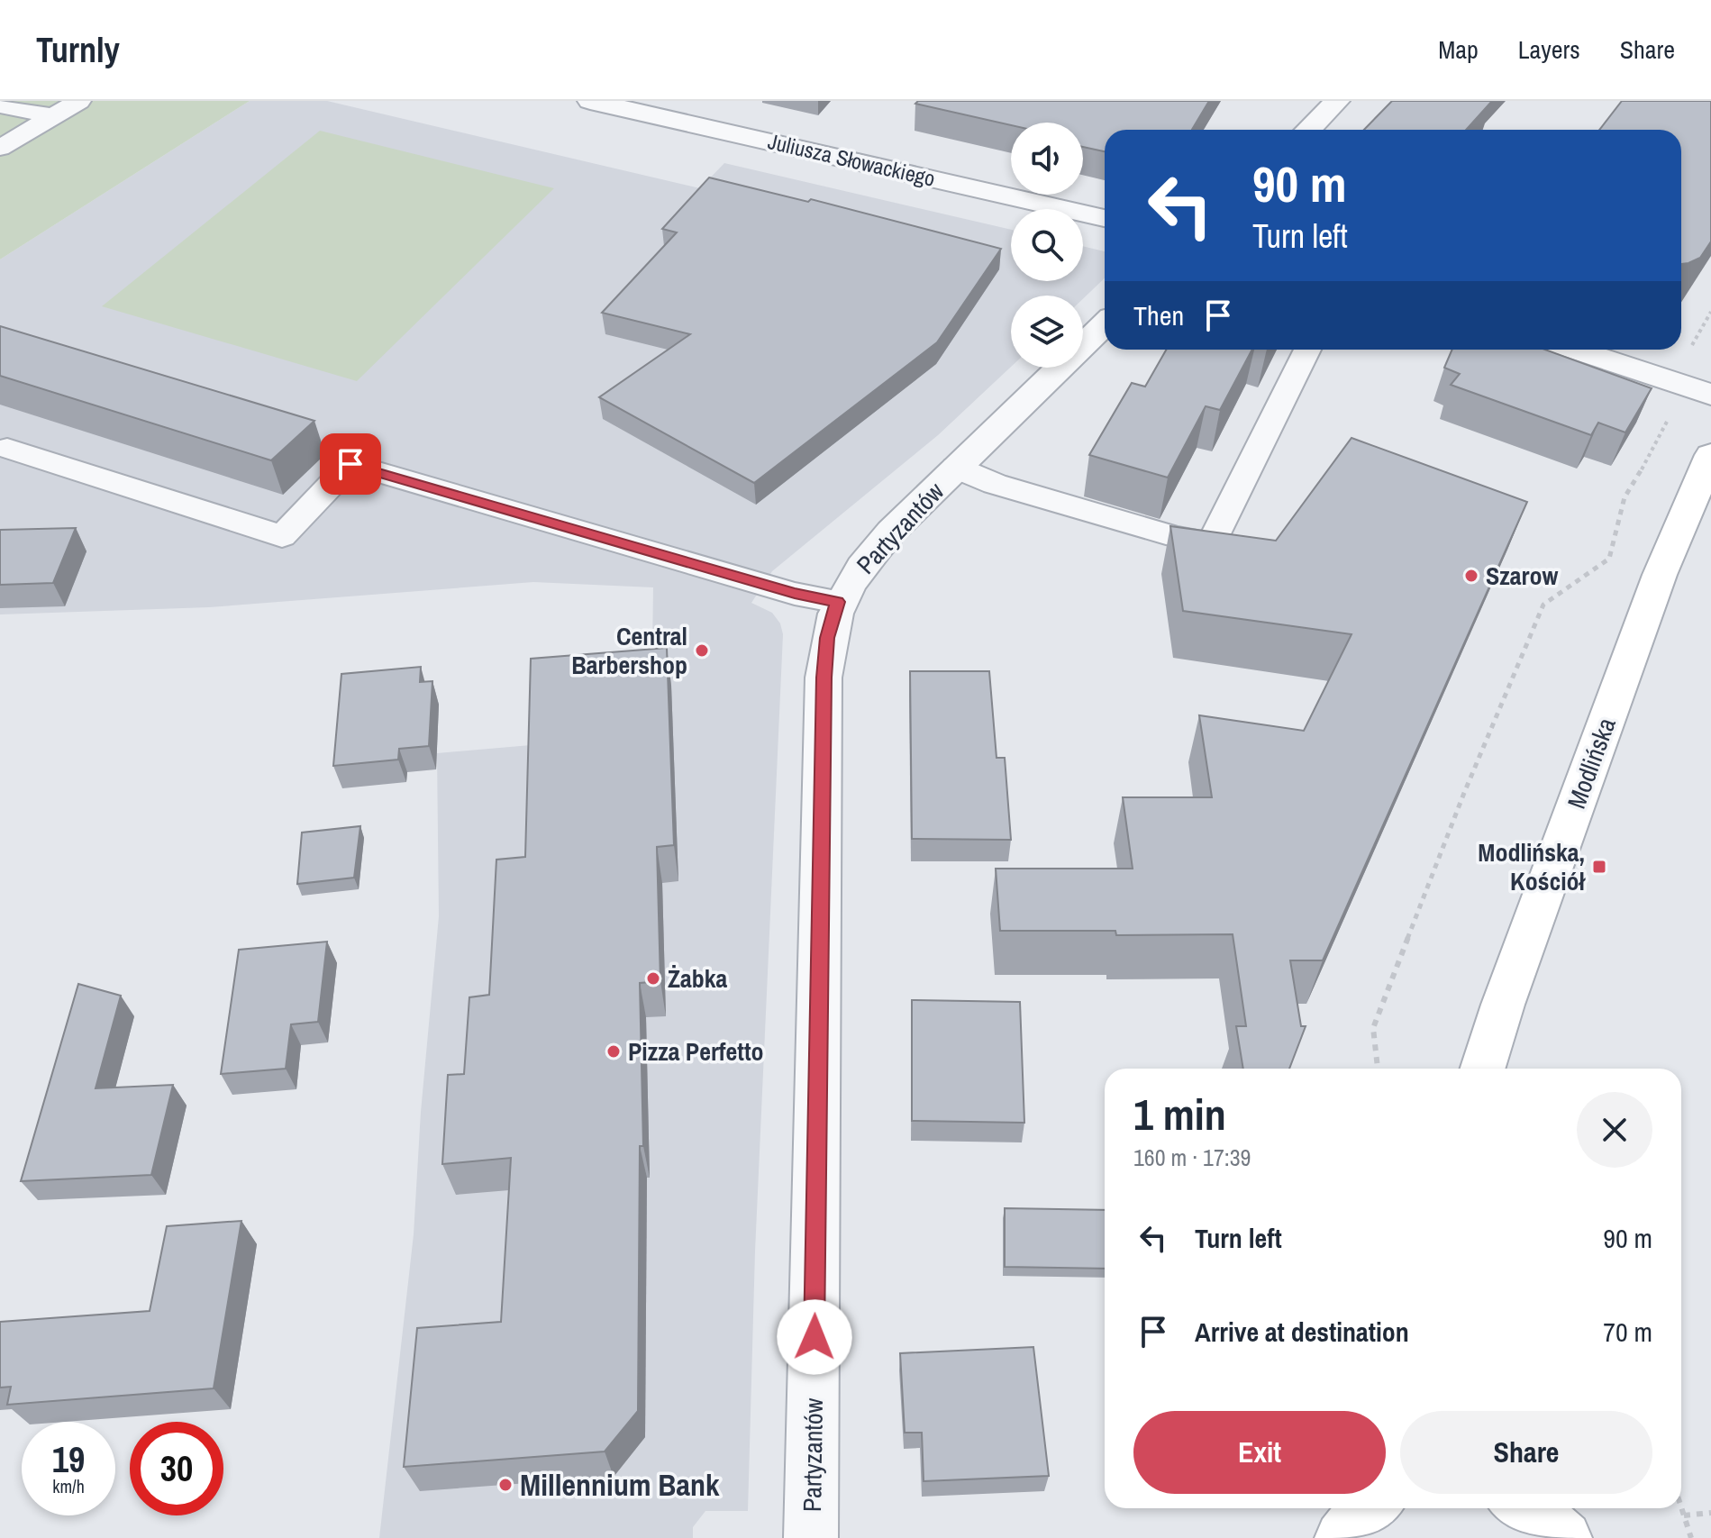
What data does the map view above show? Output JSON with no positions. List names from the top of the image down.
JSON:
{
  "streets": {
    "main road": ["Modlińska"],
    "street": ["Juliusza Słowackiego", "Partyzantów"]
  },
  "places": {
    "other": [
      "Szarow",
      "Central Barbershop",
      "Żabka",
      "Pizza Perfetto",
      "Millennium Bank"
    ],
    "transit": ["Modlińska, Kościół"]
  },
  "page": {
    "header": "Turnly",
    "nav": ["Map", "Layers", "Share"],
    "turn": ["90 m", "Turn left"],
    "then": "Then",
    "heading": ["1 min", "160 m · 17:39"],
    "list": [
      {
        "name": "Turn left",
        "value": "90 m"
      },
      {
        "name": "Arrive at destination",
        "value": "70 m"
      }
    ],
    "buttons": ["Exit", "Share"],
    "speed": "19 km/h",
    "limit": "30"
  }
}
